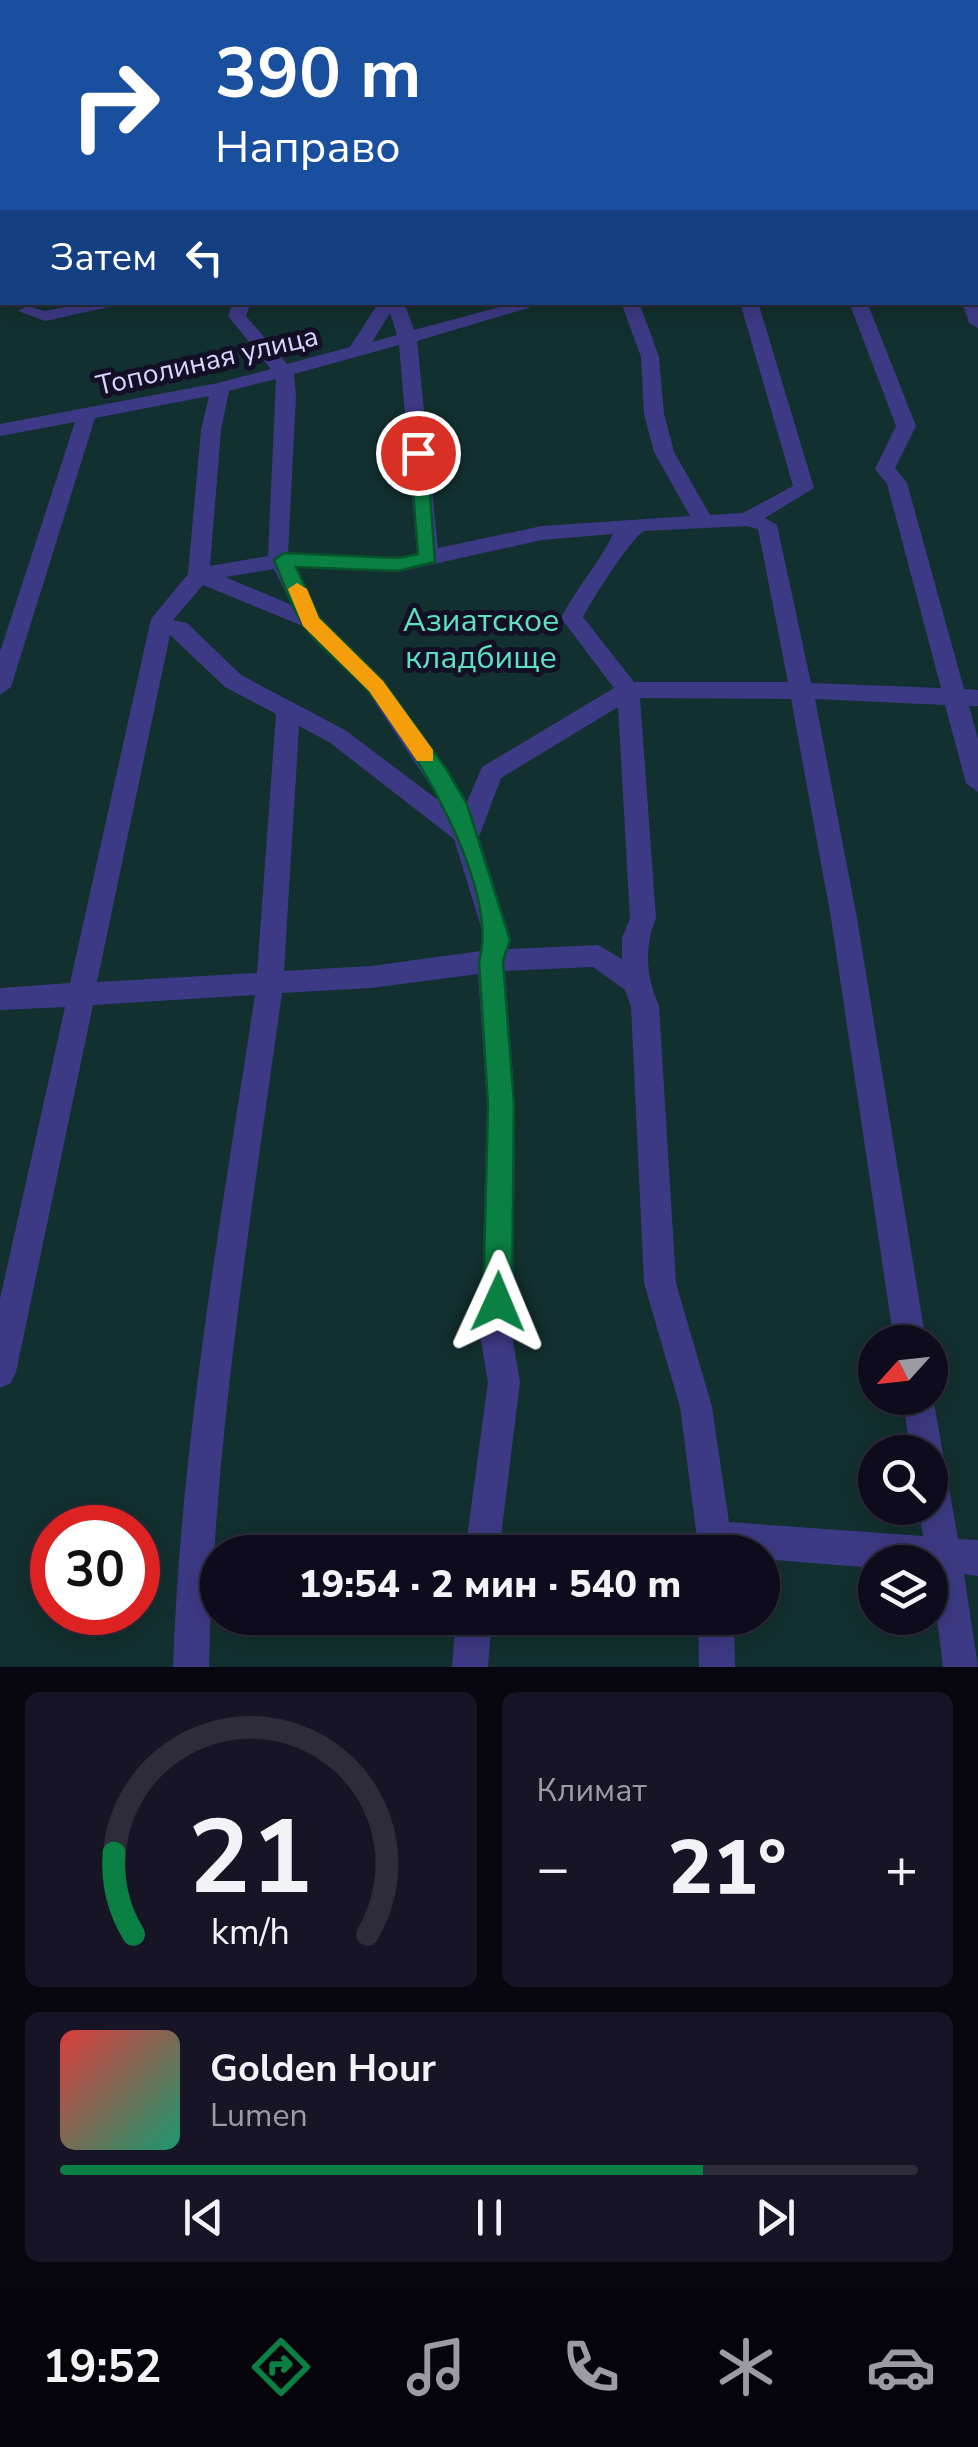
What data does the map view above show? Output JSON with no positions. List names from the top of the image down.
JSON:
{
  "streets": {
    "street": ["Тополиная улица"]
  },
  "parks": ["Азиатское кладбище"],
  "north": "bottom left",
  "page": {
    "turn": ["390 m", "Направо"],
    "then": "Затем",
    "limit": "30",
    "trip": "19:54 · 2 мин · 540 m",
    "tile": "Климат",
    "heat": ["−", "21°", "+"],
    "song": ["Golden Hour", "Lumen"],
    "tabs": "19:52",
    "gauge": ["21", "km/h"]
  }
}
